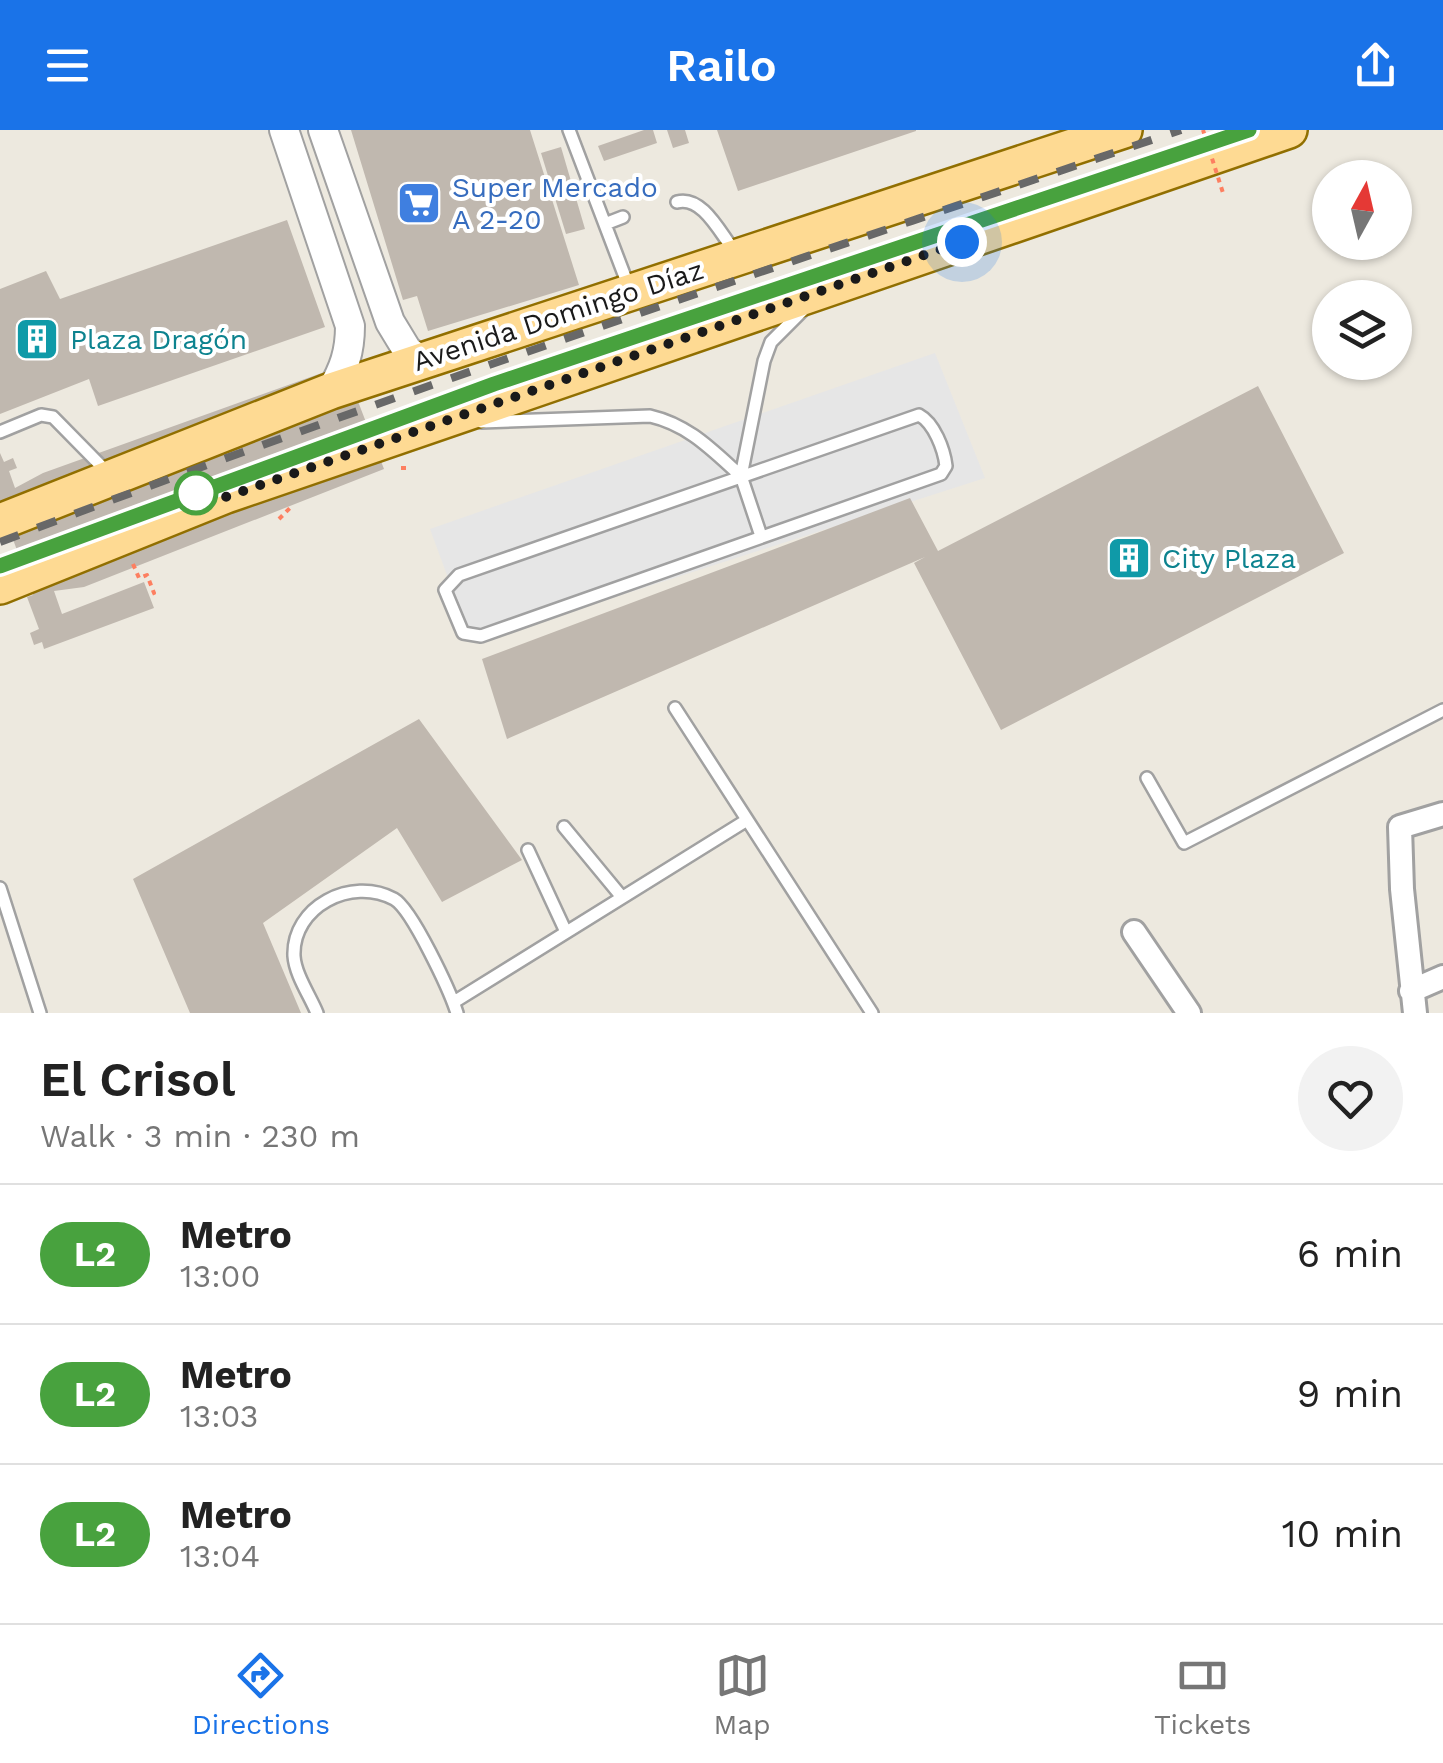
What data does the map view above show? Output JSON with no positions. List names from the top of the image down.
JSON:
{
  "streets": {
    "main road": ["Avenida Domingo Díaz"]
  },
  "places": {
    "supermarket": ["Super Mercado A 2-20"],
    "building": ["Plaza Dragón", "City Plaza"]
  },
  "lines": ["metro line L2"],
  "north": "top",
  "page": {
    "header": "Railo",
    "heading": ["El Crisol", "Walk · 3 min · 230 m"],
    "list": [
      {
        "mark": "L2",
        "name": "Metro",
        "note": "13:00",
        "value": "6 min"
      },
      {
        "mark": "L2",
        "name": "Metro",
        "note": "13:03",
        "value": "9 min"
      },
      {
        "mark": "L2",
        "name": "Metro",
        "note": "13:04",
        "value": "10 min"
      }
    ],
    "tabs": ["Directions", "Map", "Tickets"]
  }
}
